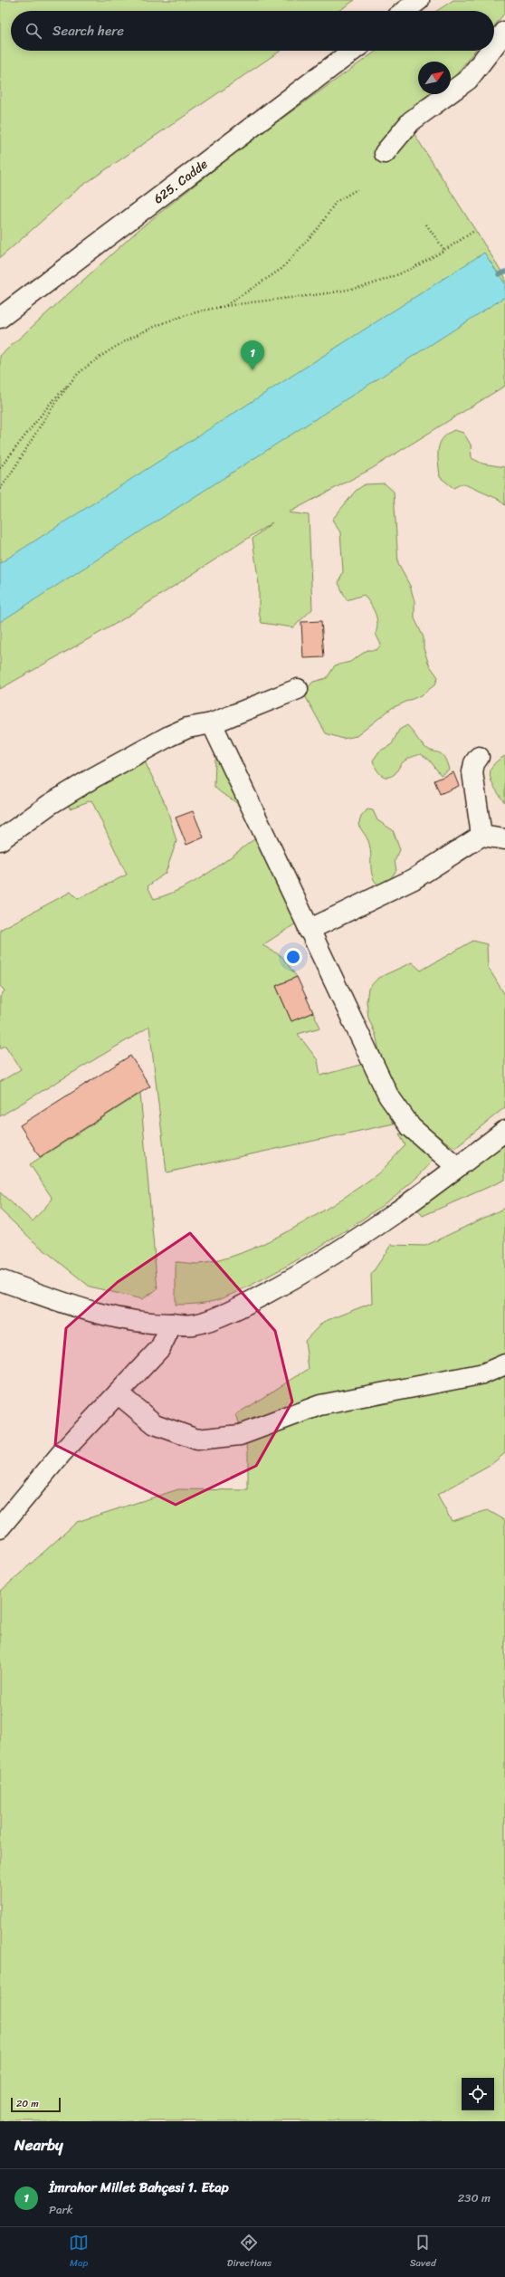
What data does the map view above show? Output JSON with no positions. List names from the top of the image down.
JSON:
{
  "streets": {
    "street": ["625. Cadde"]
  },
  "scale_bar": "20 m",
  "north": "top right",
  "page": {
    "search": "Search here",
    "pins": "1",
    "scale": "20 m",
    "heading": "Nearby",
    "list": [
      {
        "mark": "1",
        "name": "İmrahor Millet Bahçesi 1. Etap",
        "note": "Park",
        "value": "230 m"
      }
    ],
    "nav": ["Map", "Directions", "Saved"]
  }
}
